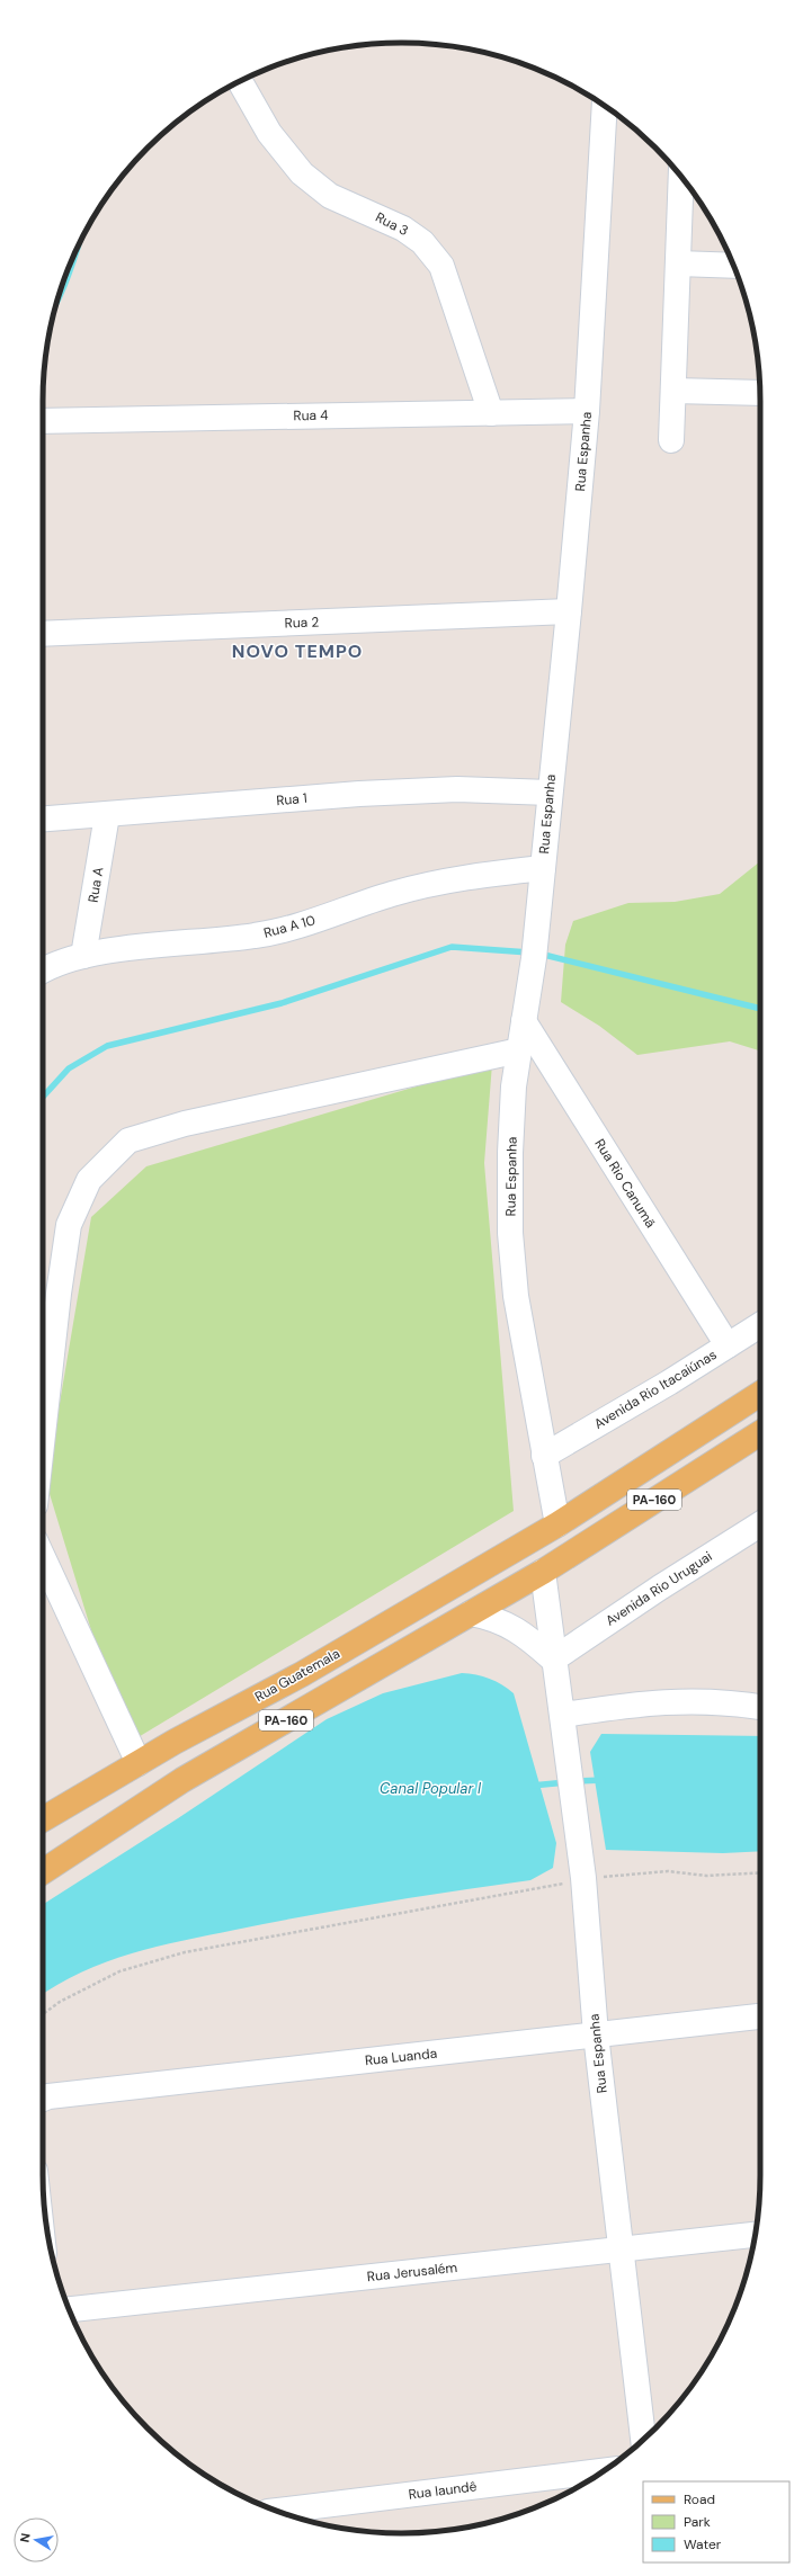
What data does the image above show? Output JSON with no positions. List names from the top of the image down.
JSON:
{
  "streets": {
    "main road": ["PA-160", "Rua Guatemala"],
    "street": [
      "Rua 3",
      "Rua 4",
      "Rua Espanha",
      "Rua 2",
      "Rua 1",
      "Rua A",
      "Rua A 10",
      "Rua Rio Canumã",
      "Avenida Rio Itacaiúnas",
      "Avenida Rio Uruguai",
      "Rua Luanda",
      "Rua Jerusalém",
      "Rua Iaundê"
    ]
  },
  "crossings": [
    ["Rua 3", "Rua 4"],
    ["Rua 4", "Rua Espanha"],
    ["Rua Espanha", "Rua 2"],
    ["Rua Espanha", "Rua 1"],
    ["Rua Espanha", "Rua A 10"],
    ["Rua Espanha", "Rua Rio Canumã"],
    ["Rua Espanha", "Avenida Rio Itacaiúnas"],
    ["Rua Espanha", "PA-160"],
    ["Rua Espanha", "Avenida Rio Uruguai"],
    ["Rua Espanha", "Rua Guatemala"],
    ["Rua Espanha", "Rua Luanda"],
    ["Rua Espanha", "Rua Jerusalém"],
    ["Rua 1", "Rua A"],
    ["Rua A", "Rua A 10"],
    ["Rua Rio Canumã", "Avenida Rio Itacaiúnas"],
    ["PA-160", "Rua Guatemala"]
  ],
  "districts": ["NOVO TEMPO"],
  "water": ["Canal Popular I"],
  "legend": ["Road", "Park", "Water"],
  "north": "left"
}
